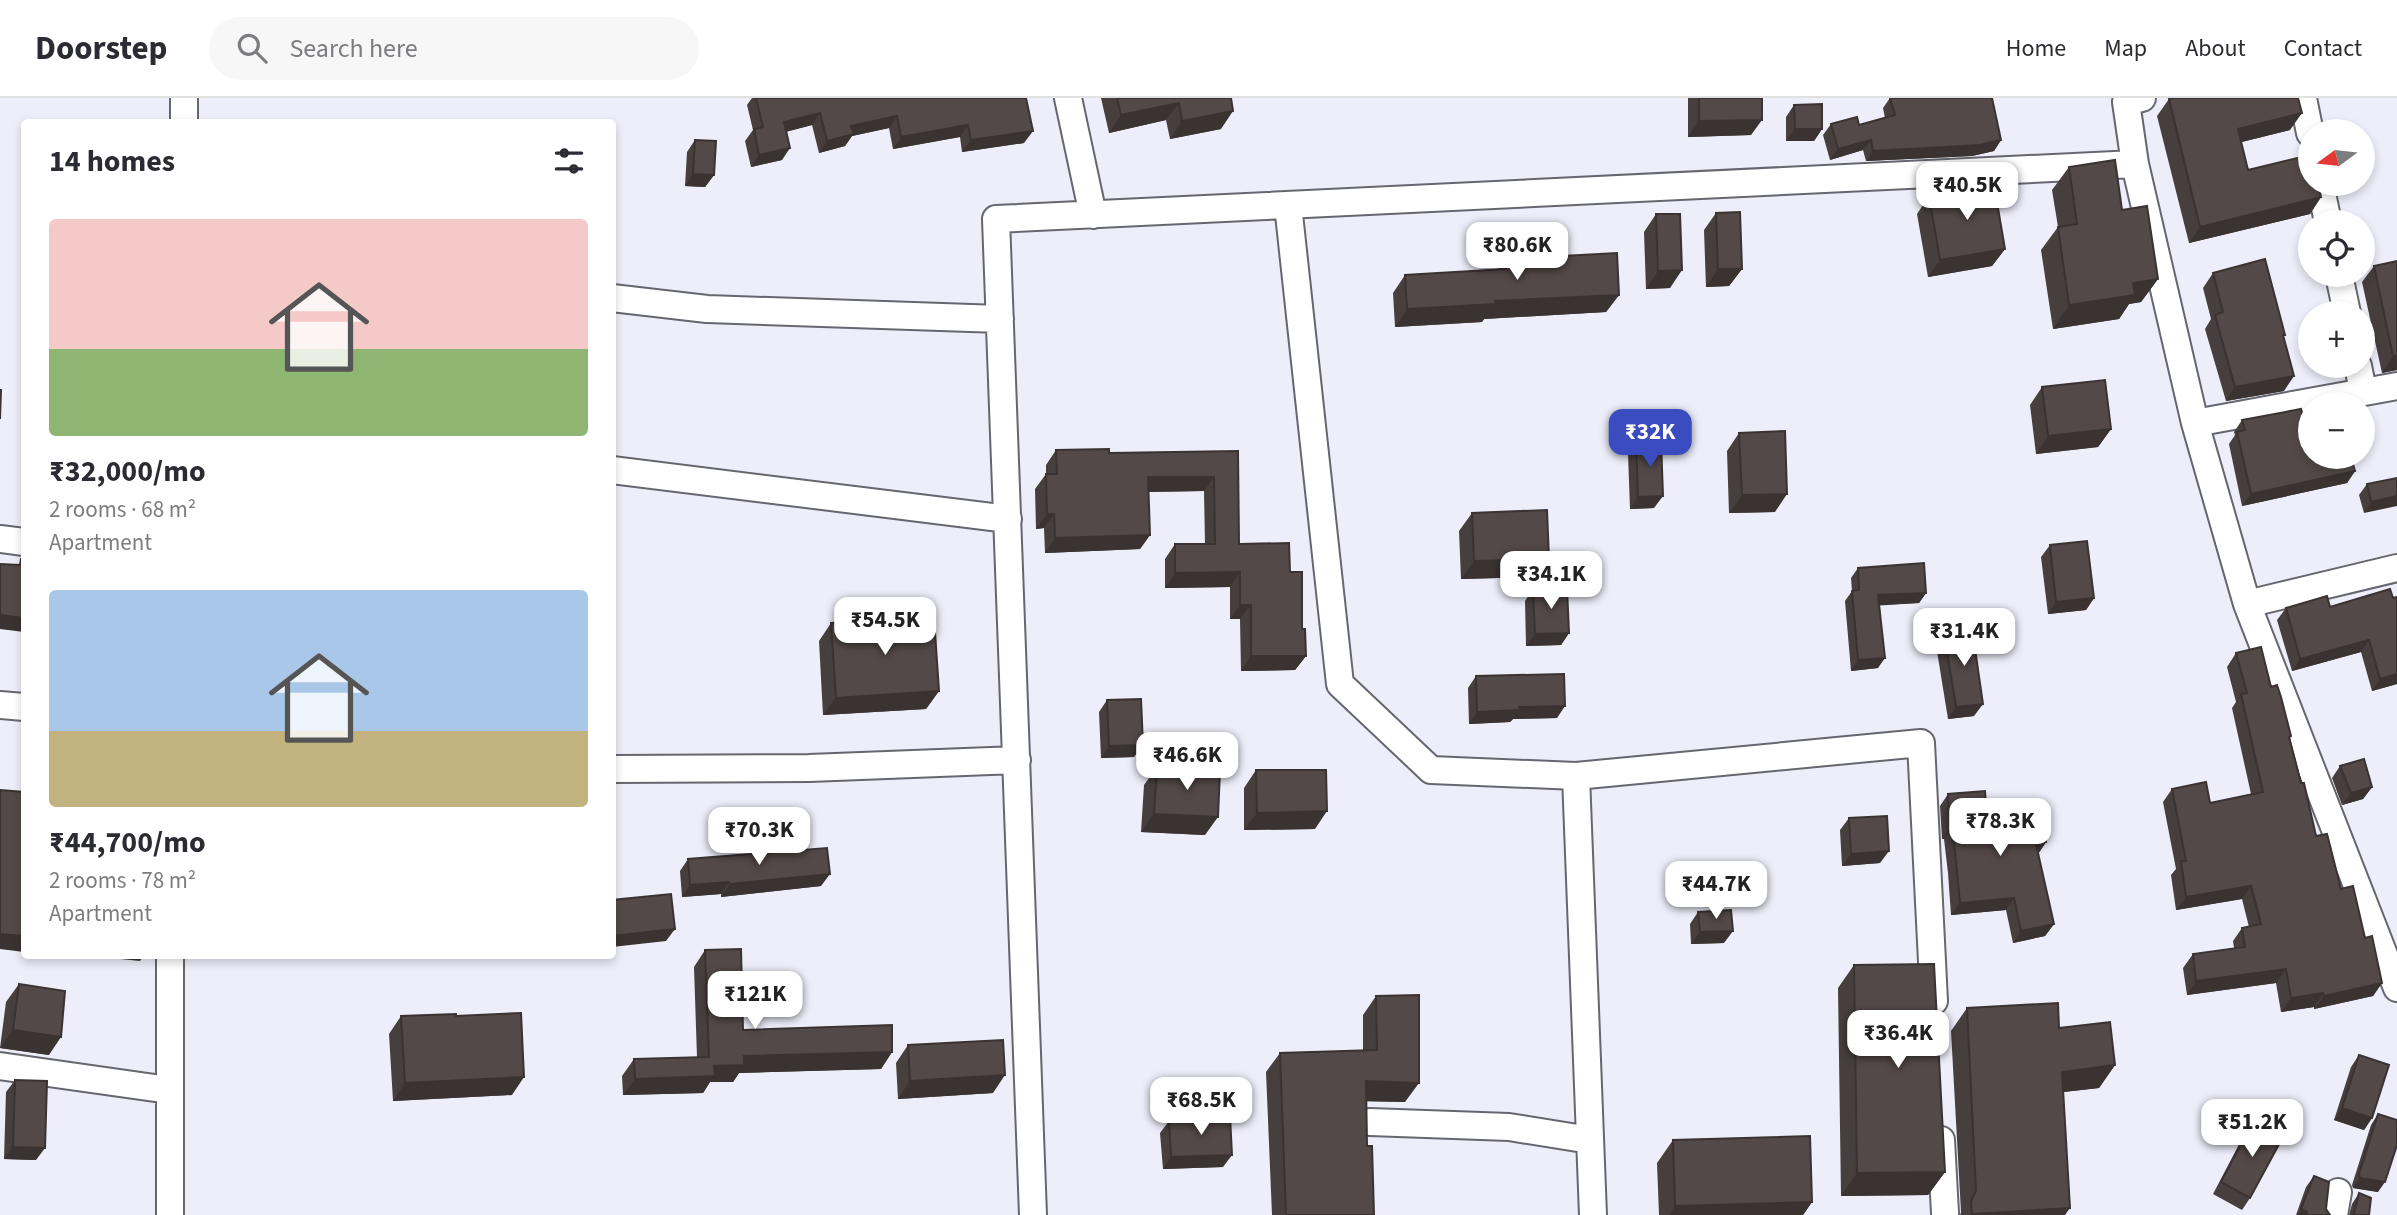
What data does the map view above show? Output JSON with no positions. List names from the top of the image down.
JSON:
{
  "north": "left",
  "page": {
    "header": "Doorstep",
    "search": "Search here",
    "nav": [
      "Home",
      "Map",
      "About",
      "Contact"
    ],
    "map_buttons": ["+", "−"],
    "heading": "14 homes",
    "price": [
      "₹40.5K",
      "₹80.6K",
      "₹32K",
      "₹34.1K",
      "₹54.5K",
      "₹31.4K",
      "₹46.6K",
      "₹78.3K",
      "₹70.3K",
      "₹44.7K",
      "₹121K",
      "₹36.4K",
      "₹68.5K",
      "₹51.2K"
    ],
    "list": [
      {
        "name": "₹32,000/mo",
        "note": "2 rooms · 68 m² · Apartment"
      },
      {
        "name": "₹44,700/mo",
        "note": "2 rooms · 78 m² · Apartment"
      }
    ]
  }
}
